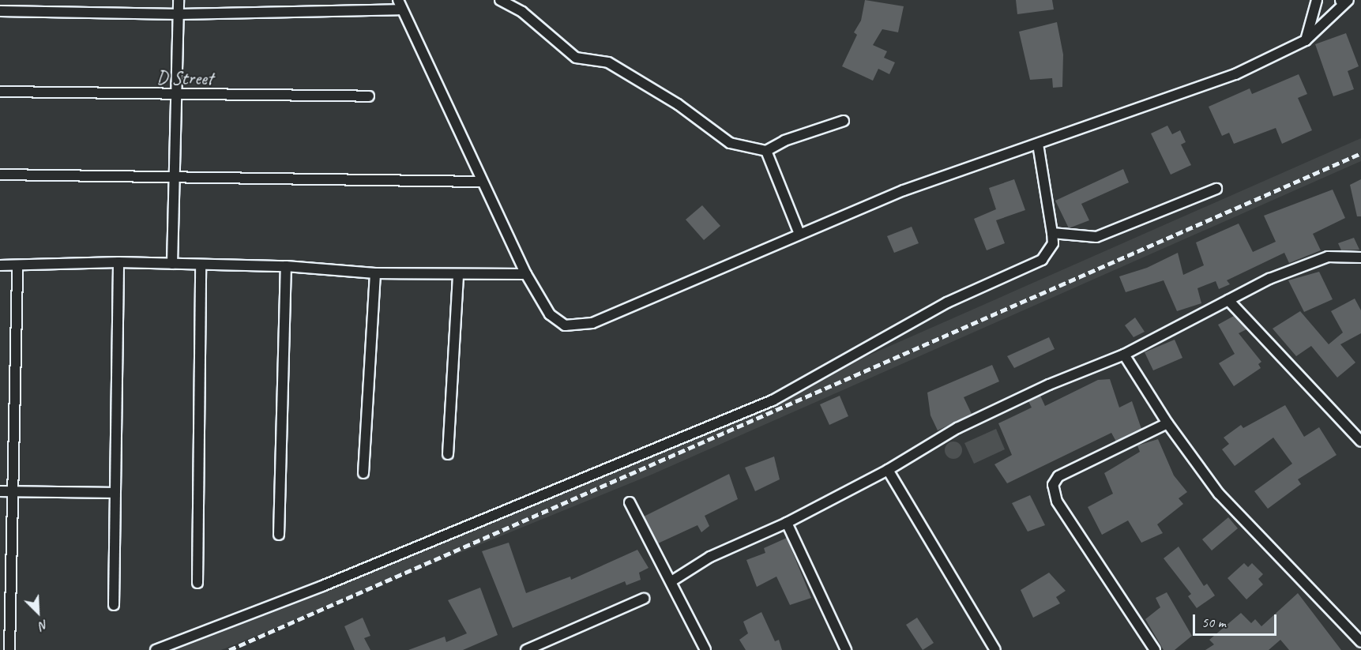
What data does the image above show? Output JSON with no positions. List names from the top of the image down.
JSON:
{
  "streets": {
    "street": ["D Street"]
  },
  "scale_bar": "50 m",
  "north": "bottom right"
}
